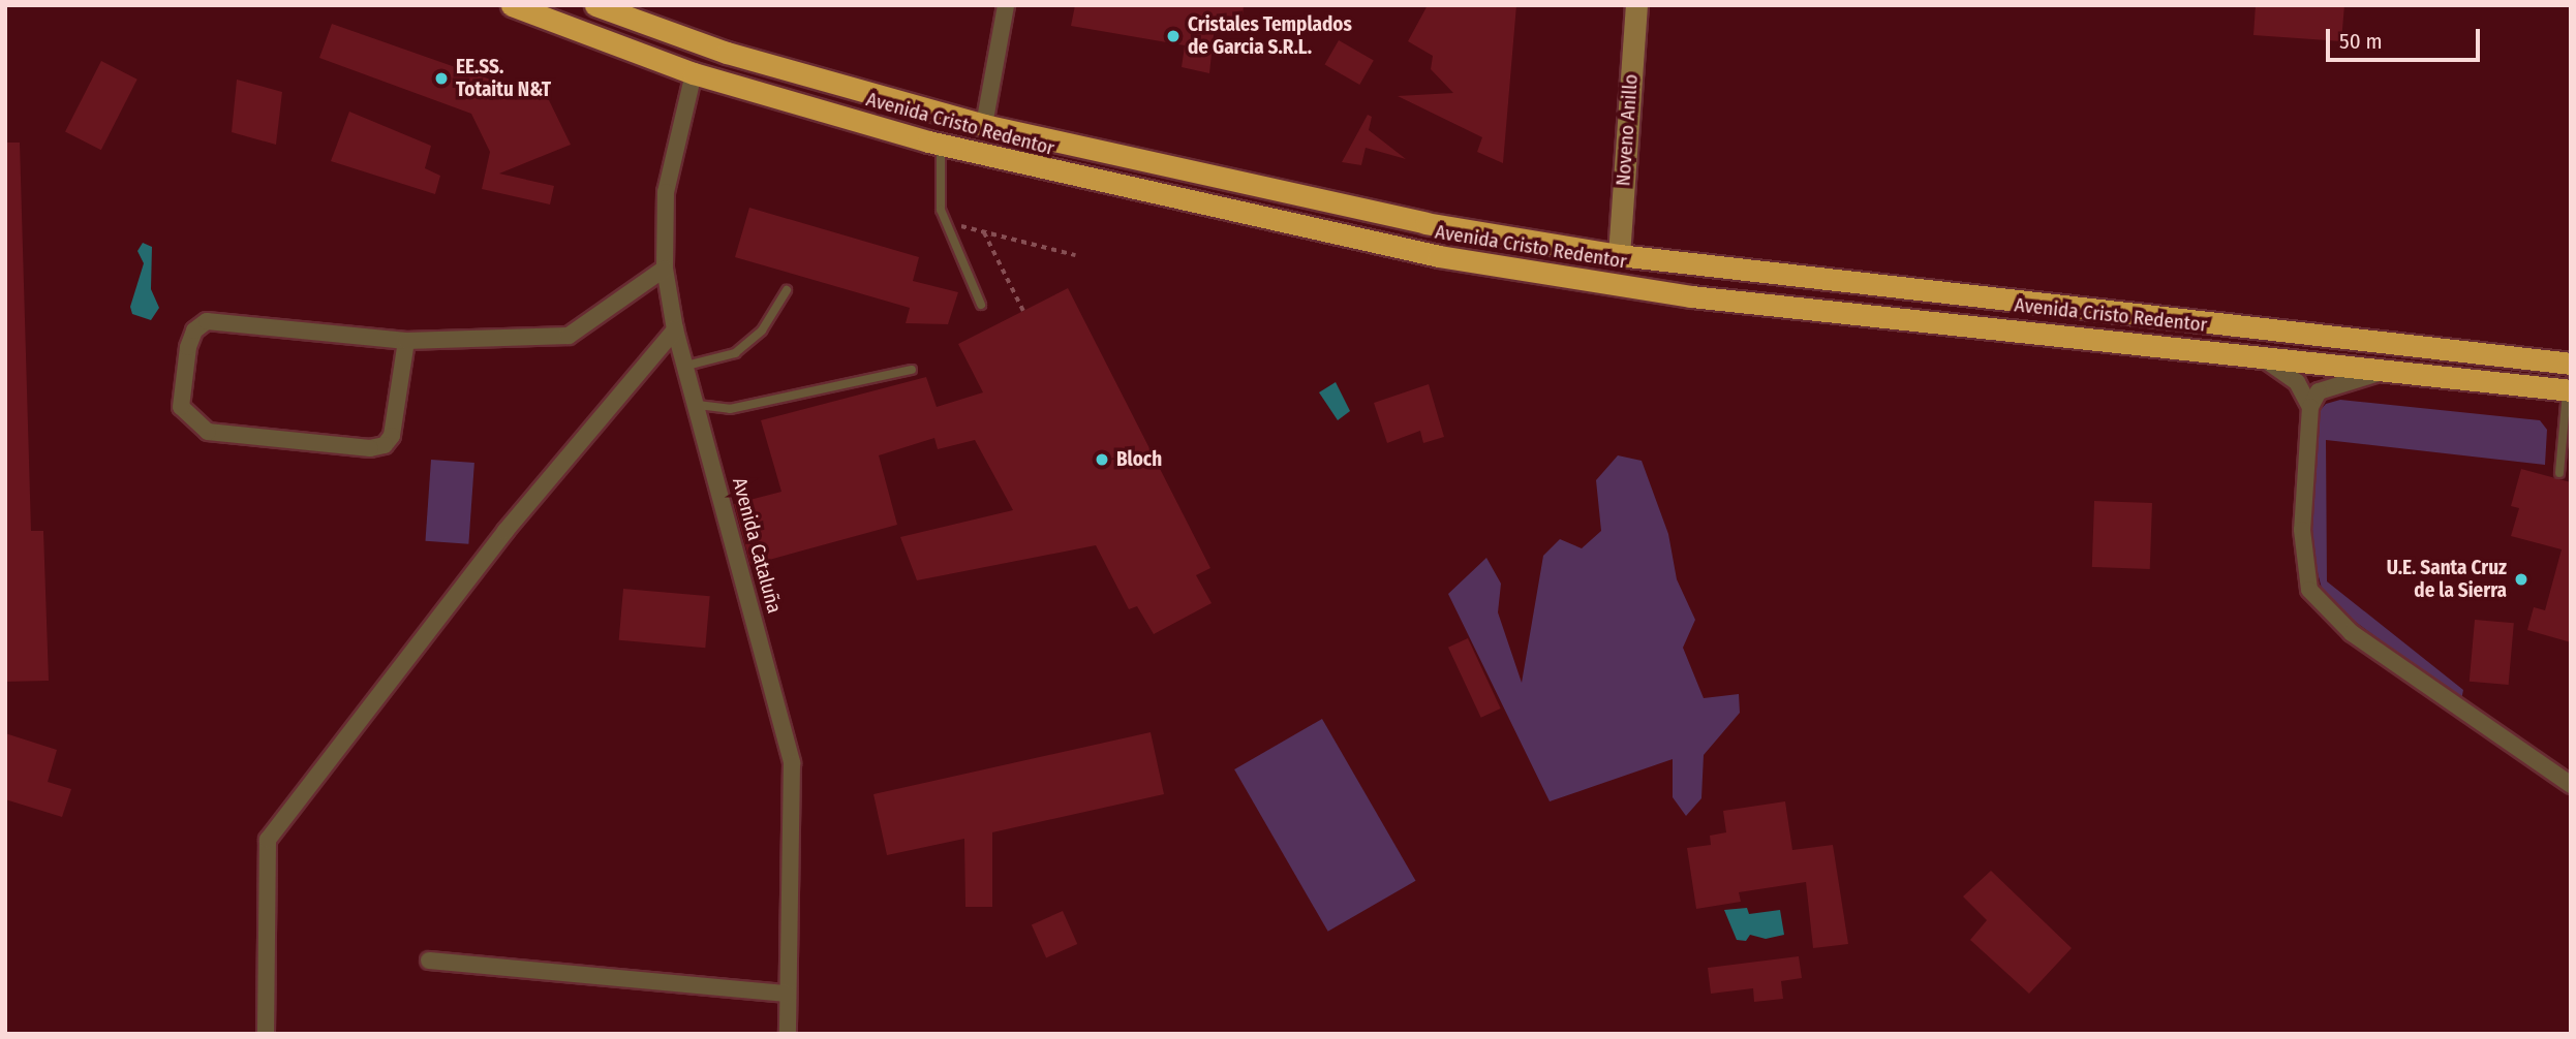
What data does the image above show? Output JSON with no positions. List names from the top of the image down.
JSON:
{
  "streets": {
    "highway": ["Avenida Cristo Redentor"],
    "street": ["Noveno Anillo", "Avenida Cataluña"]
  },
  "crossings": [
    ["Avenida Cristo Redentor", "Noveno Anillo"],
    ["Avenida Cristo Redentor", "Avenida Cataluña"]
  ],
  "places": [
    "Cristales Templados de Garcia S.R.L.",
    "EE.SS. Totaitu N&T",
    "Bloch",
    "U.E. Santa Cruz de la Sierra"
  ],
  "scale_bar": "50 m"
}
